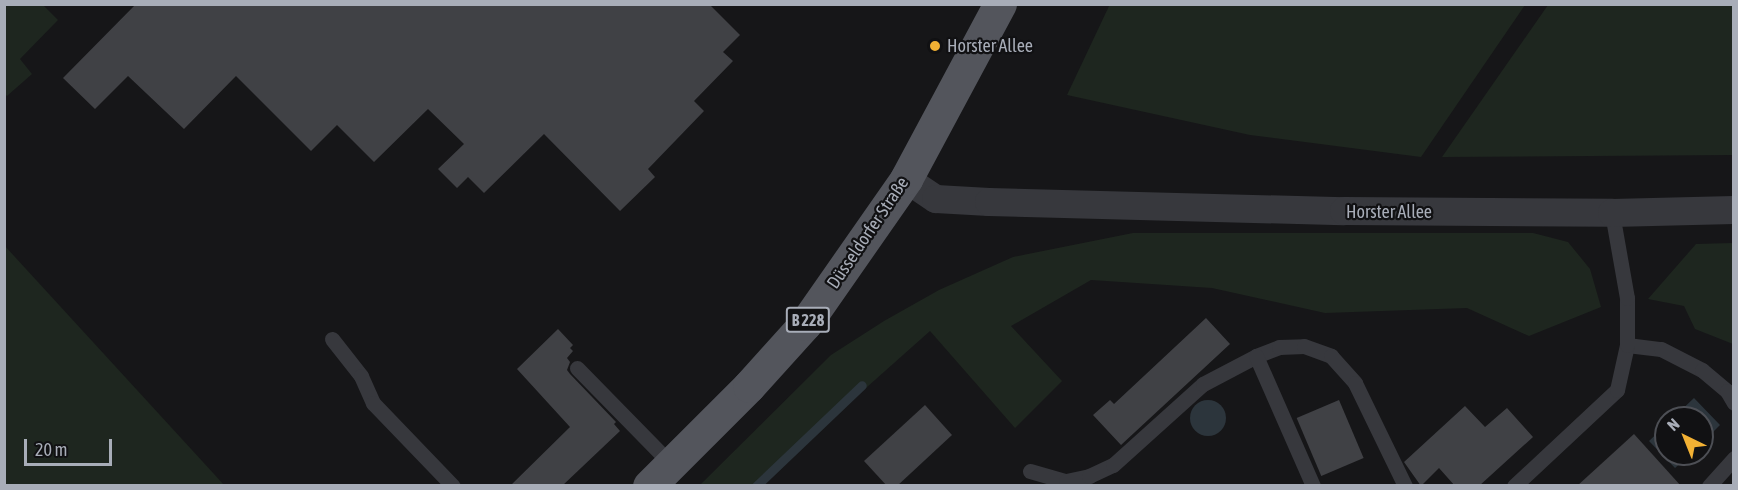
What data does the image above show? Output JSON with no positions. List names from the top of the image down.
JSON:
{
  "streets": {
    "main road": ["Düsseldorfer Straße", "B 228"],
    "street": ["Horster Allee"]
  },
  "crossings": [
    ["Horster Allee", "Düsseldorfer Straße"]
  ],
  "places": ["Horster Allee"],
  "scale_bar": "20 m",
  "north": "top left"
}
